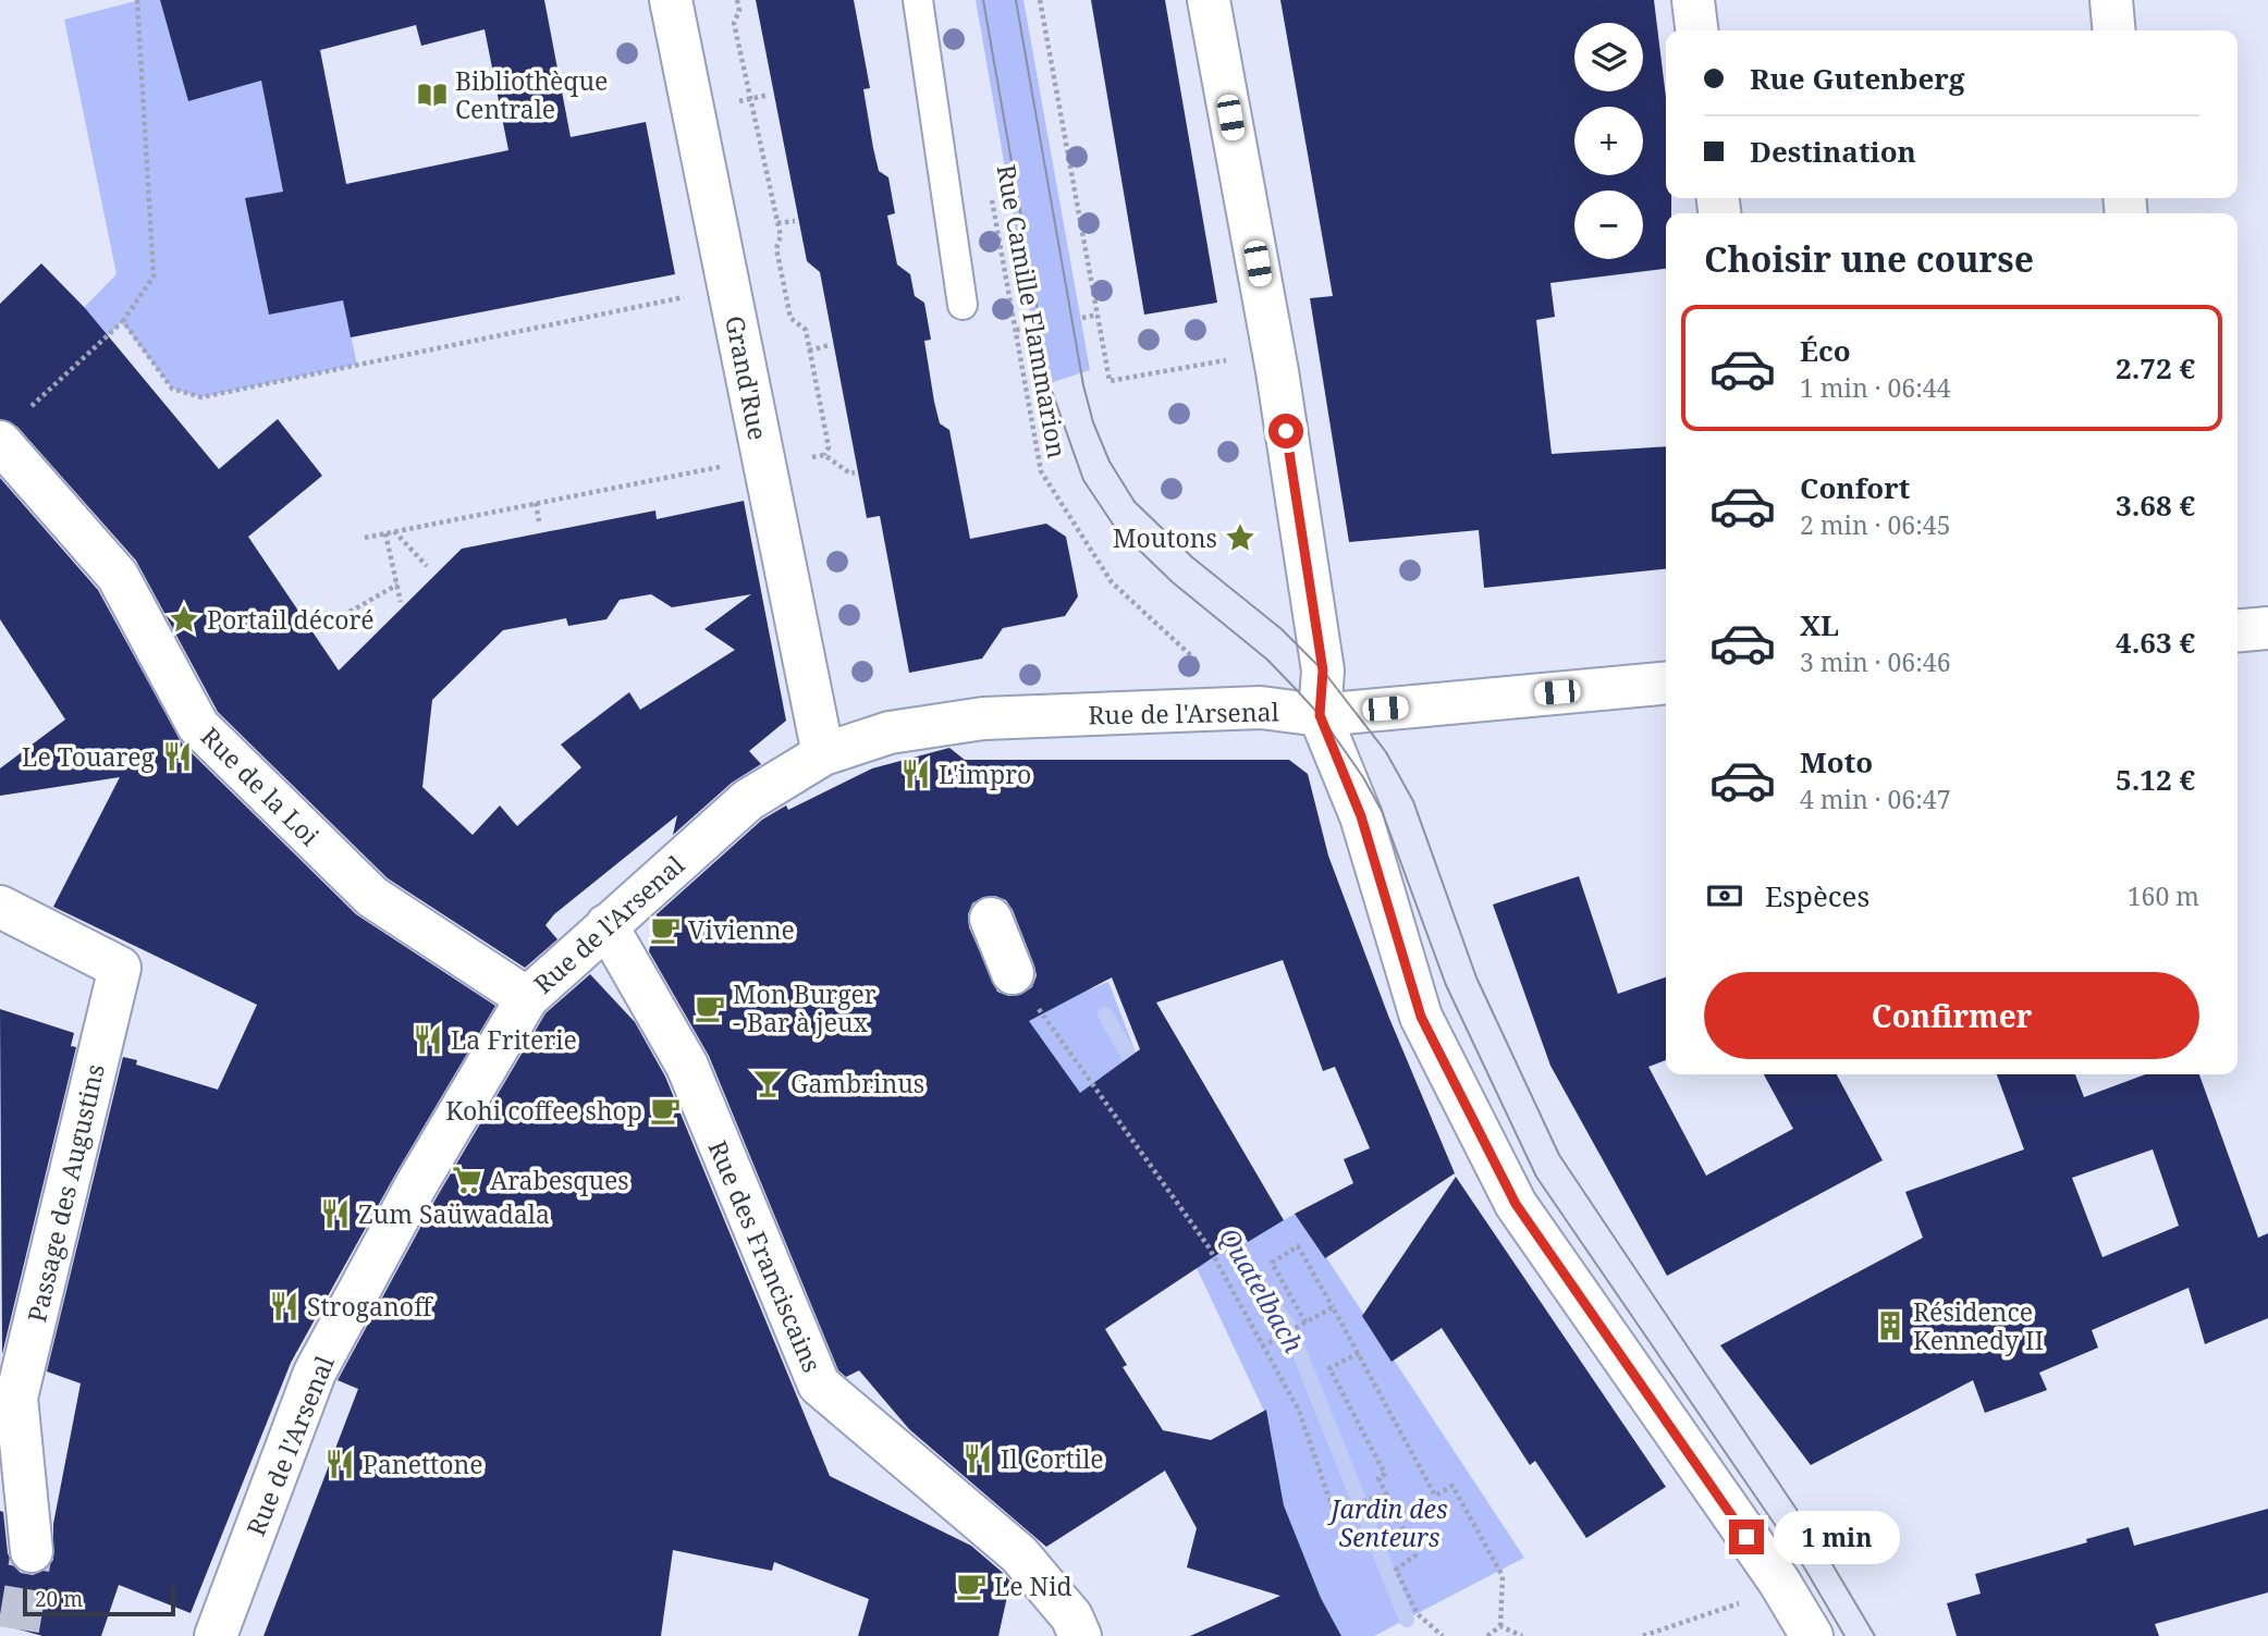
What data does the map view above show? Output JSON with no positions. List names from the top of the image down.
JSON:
{
  "streets": {
    "street": [
      "Grand'Rue",
      "Rue de l'Arsenal",
      "Rue de la Loi",
      "Passage des Augustins",
      "Rue des Franciscains"
    ],
    "path": ["Rue Camille Flammarion"]
  },
  "crossings": [
    ["Rue Camille Flammarion", "Rue de l'Arsenal"],
    ["Grand'Rue", "Rue de l'Arsenal"],
    ["Rue de l'Arsenal", "Rue de la Loi"],
    ["Rue de l'Arsenal", "Rue des Franciscains"]
  ],
  "water": ["Quatelbach"],
  "parks": ["Jardin des Senteurs"],
  "places": {
    "library": ["Bibliothèque Centrale"],
    "place": ["Moutons", "Portail décoré"],
    "restaurant": [
      "Le Touareg",
      "L'impro",
      "La Friterie",
      "Zum Saüwadala",
      "Stroganoff",
      "Il Cortile",
      "Panettone"
    ],
    "cafe": [
      "Vivienne",
      "Mon Burger - Bar à jeux",
      "Kohi coffee shop",
      "Le Nid"
    ],
    "bar": ["Gambrinus"],
    "supermarket": ["Arabesques"],
    "building": ["Résidence Kennedy II"]
  },
  "scale_bar": "20 m",
  "page": {
    "map_buttons": ["+", "−"],
    "banner": ["Rue Gutenberg", "Destination"],
    "heading": "Choisir une course",
    "list": [
      {
        "name": "Éco",
        "note": "1 min · 06:44",
        "value": "2.72 €"
      },
      {
        "name": "Confort",
        "note": "2 min · 06:45",
        "value": "3.68 €"
      },
      {
        "name": "XL",
        "note": "3 min · 06:46",
        "value": "4.63 €"
      },
      {
        "name": "Moto",
        "note": "4 min · 06:47",
        "value": "5.12 €"
      }
    ],
    "pay": ["Espèces", "160 m"],
    "buttons": "Confirmer",
    "bubble": "1 min",
    "scale": "20 m"
  }
}
